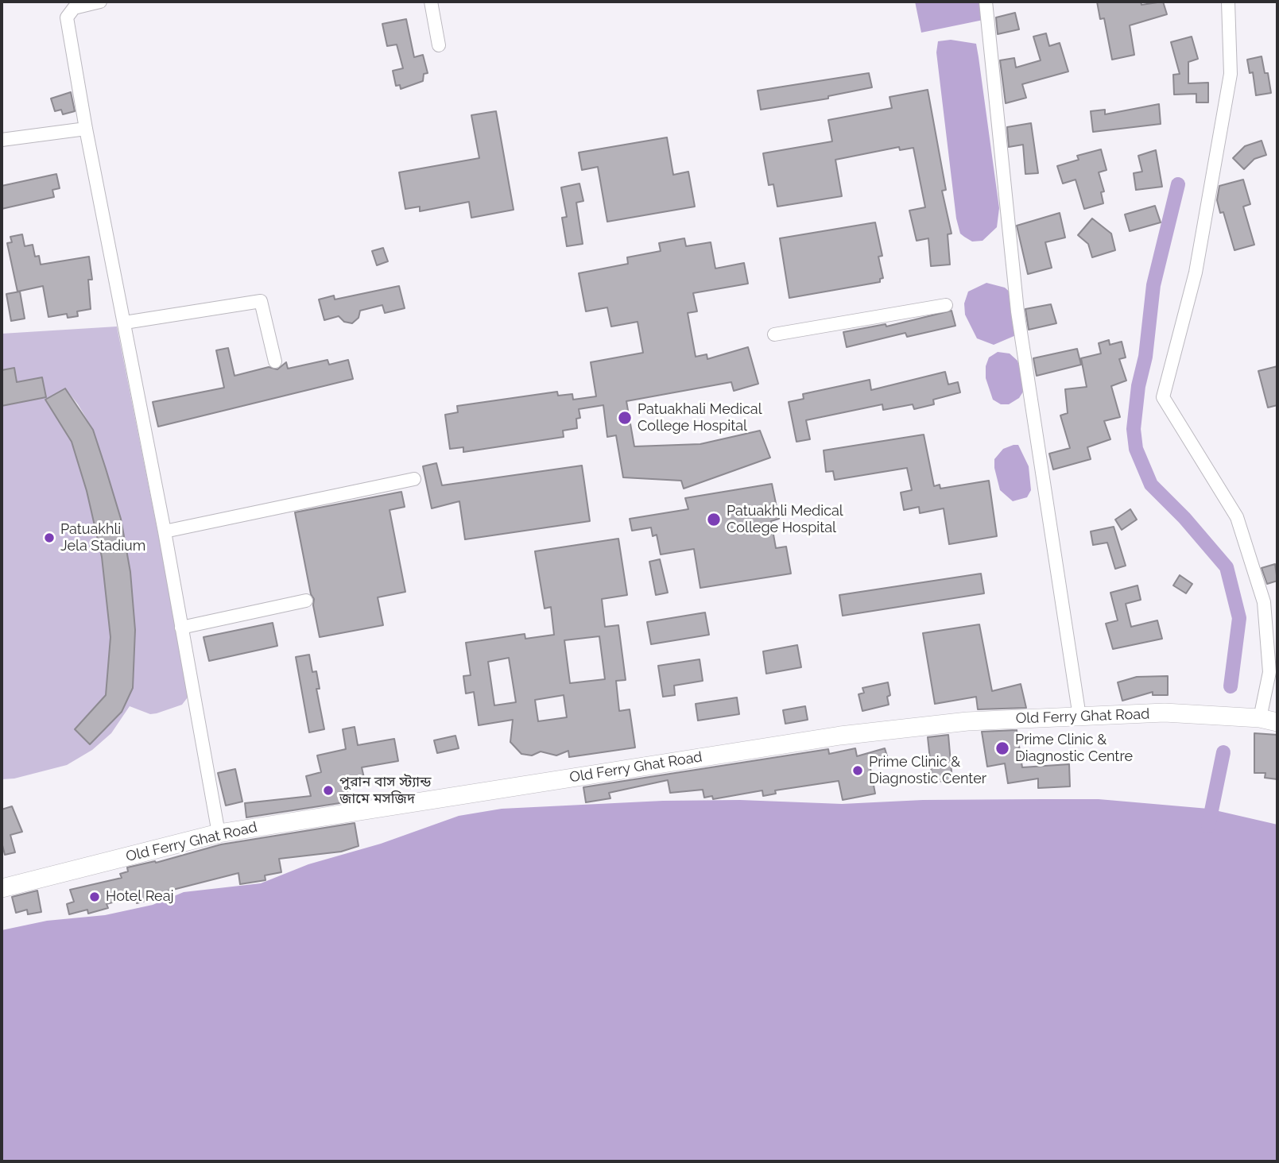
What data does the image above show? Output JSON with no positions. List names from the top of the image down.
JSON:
{
  "streets": {
    "street": ["Old Ferry Ghat Road"]
  },
  "places": [
    "Patuakhali Medical College Hospital",
    "Patuakhli Medical College Hospital",
    "Patuakhli Jela Stadium",
    "Prime Clinic & Diagnostic Centre",
    "Prime Clinic & Diagnostic Center",
    "পুরান বাস স্ট্যান্ড জামে মসজিদ",
    "Hotel Reaj"
  ]
}
